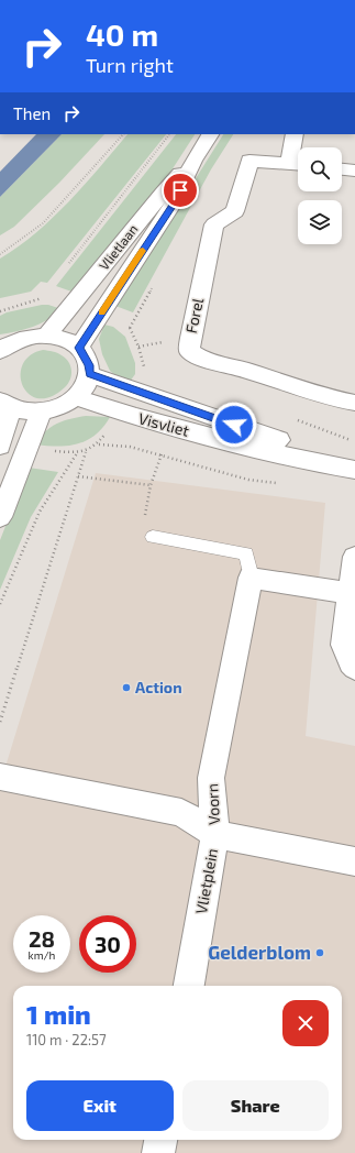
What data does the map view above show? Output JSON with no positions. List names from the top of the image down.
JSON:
{
  "streets": {
    "street": [
      "Vlietlaan",
      "Forel",
      "Visvliet",
      "Voorn",
      "Vlietplein"
    ]
  },
  "crossings": [
    ["Voorn", "Vlietplein"]
  ],
  "places": ["Action", "Gelderblom"],
  "page": {
    "turn": ["40 m", "Turn right"],
    "then": "Then",
    "speed": "28 km/h",
    "limit": "30",
    "heading": ["1 min", "110 m · 22:57"],
    "buttons": ["Exit", "Share"]
  }
}
